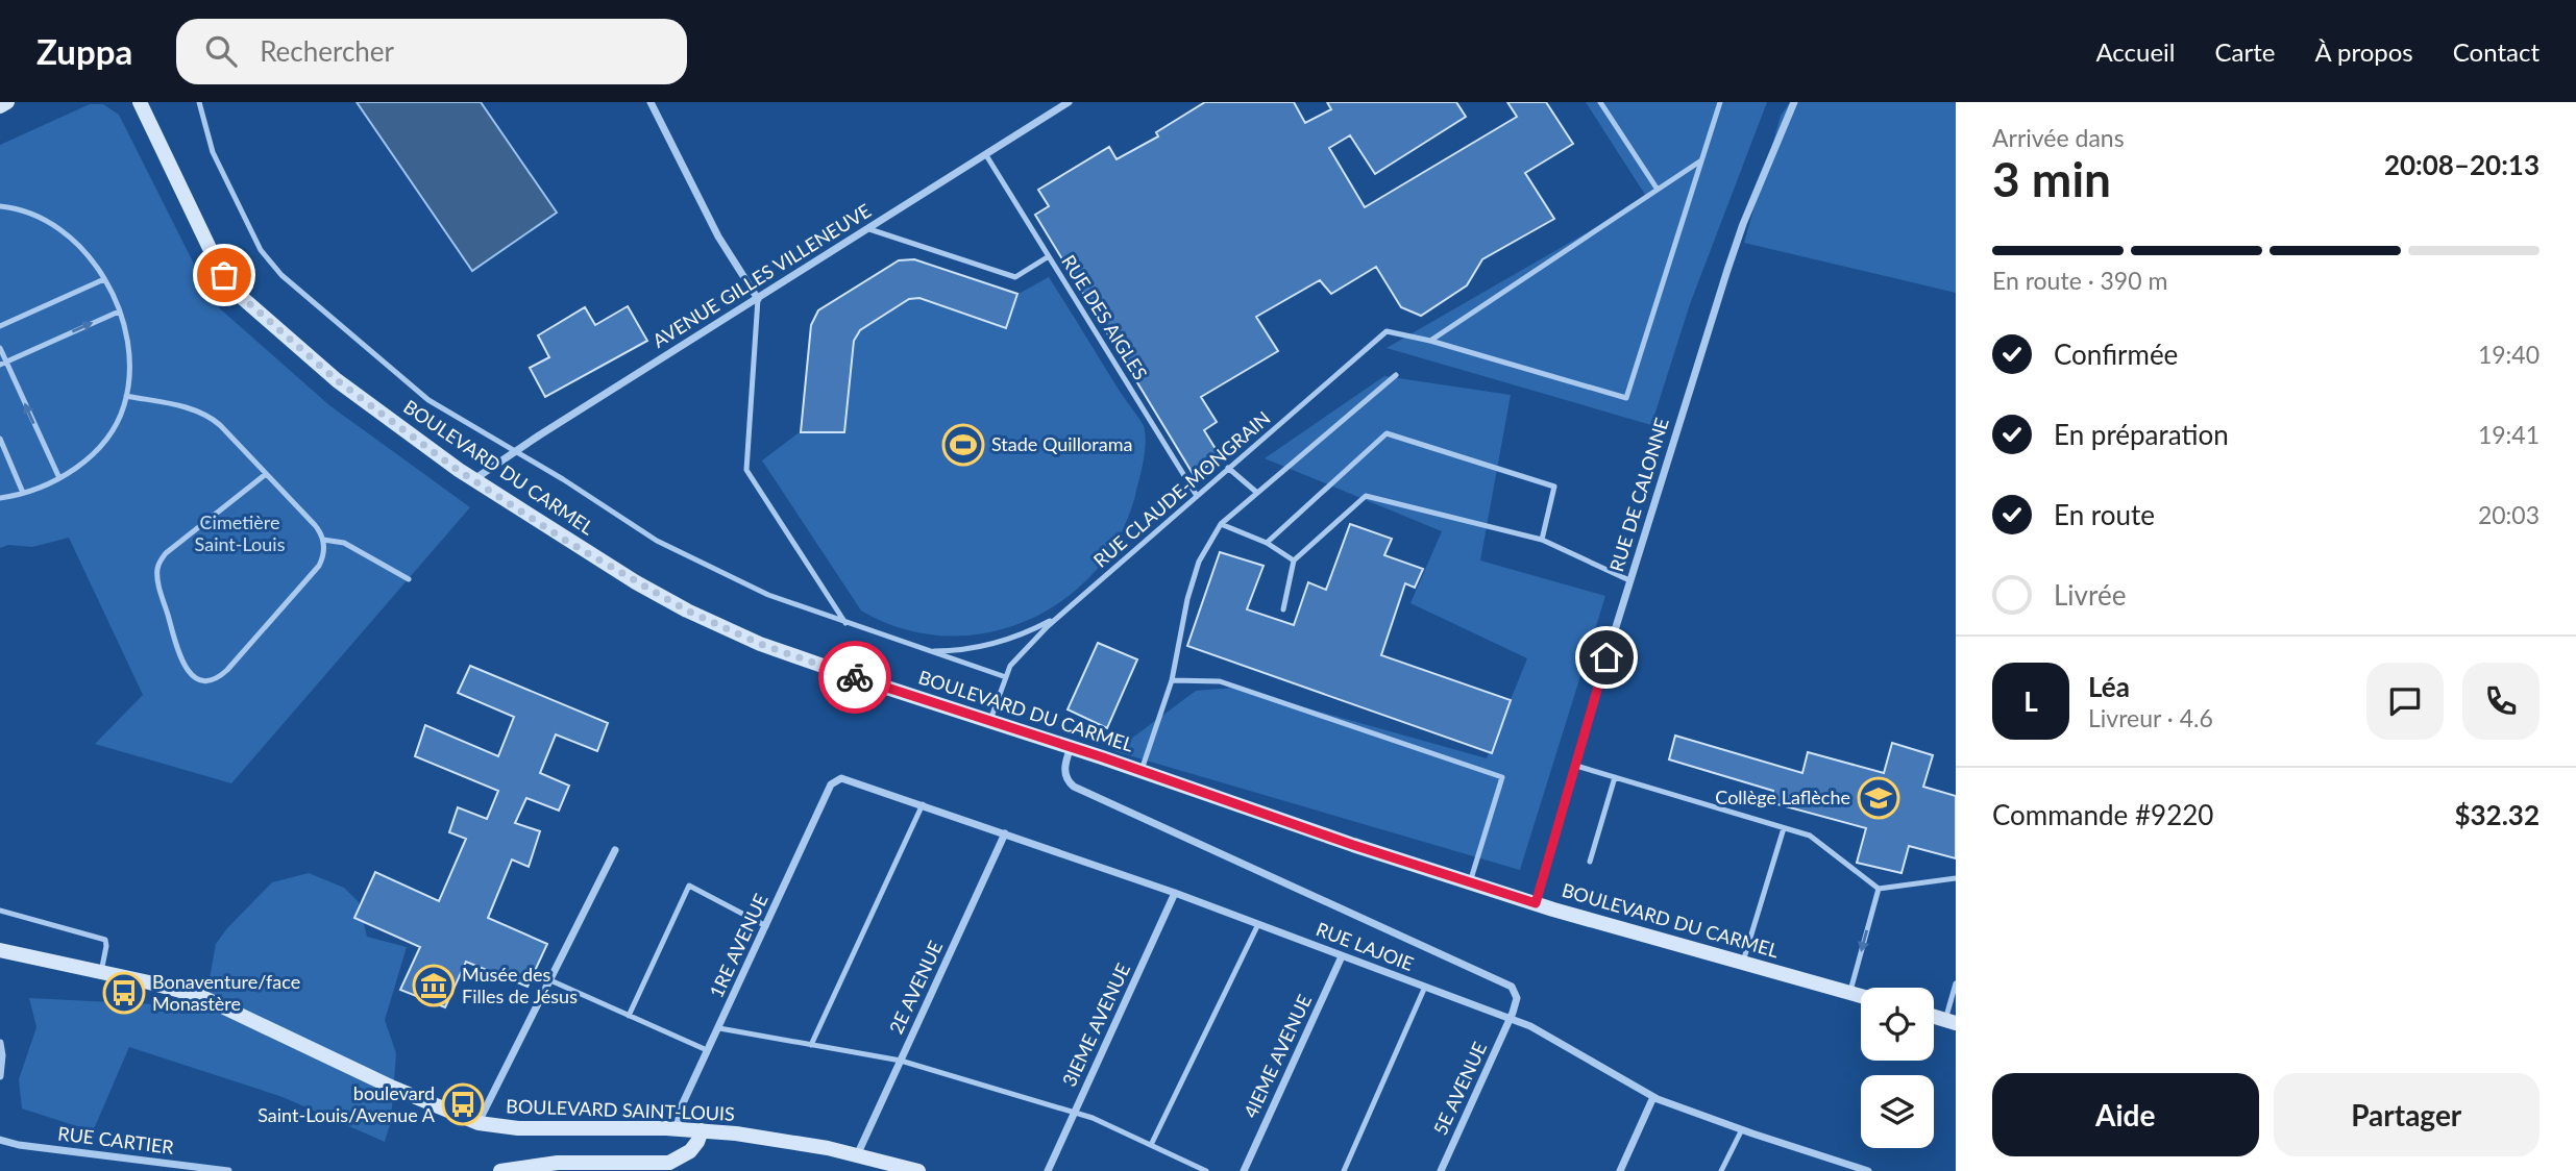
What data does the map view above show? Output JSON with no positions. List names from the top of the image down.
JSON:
{
  "streets": {
    "street": [
      "AVENUE GILLES VILLENEUVE",
      "BOULEVARD DU CARMEL",
      "RUE DE CALONNE",
      "1RE AVENUE",
      "RUE LAJOIE",
      "2E AVENUE",
      "3IEME AVENUE",
      "4IEME AVENUE",
      "5E AVENUE",
      "BOULEVARD SAINT-LOUIS",
      "RUE CARTIER"
    ],
    "lane": ["RUE DES AIGLES", "RUE CLAUDE-MONGRAIN"]
  },
  "crossings": [
    ["AVENUE GILLES VILLENEUVE", "RUE DES AIGLES"],
    ["AVENUE GILLES VILLENEUVE", "BOULEVARD DU CARMEL"],
    ["RUE DES AIGLES", "RUE CLAUDE-MONGRAIN"],
    ["BOULEVARD DU CARMEL", "RUE CLAUDE-MONGRAIN"],
    ["BOULEVARD DU CARMEL", "RUE DE CALONNE"],
    ["1RE AVENUE", "RUE LAJOIE"],
    ["1RE AVENUE", "BOULEVARD SAINT-LOUIS"],
    ["RUE LAJOIE", "2E AVENUE"],
    ["RUE LAJOIE", "3IEME AVENUE"],
    ["RUE LAJOIE", "4IEME AVENUE"],
    ["RUE LAJOIE", "5E AVENUE"],
    ["2E AVENUE", "BOULEVARD SAINT-LOUIS"]
  ],
  "parks": ["Cimetière Saint-Louis"],
  "places": {
    "sports": ["Stade Quillorama"],
    "school or university": ["Collège Laflèche"],
    "museum": ["Musée des Filles de Jésus"],
    "bus stop": ["Bonaventure/face Monastère", "boulevard Saint-Louis/Avenue A"]
  },
  "page": {
    "header": "Zuppa",
    "search": "Rechercher",
    "nav": [
      "Accueil",
      "Carte",
      "À propos",
      "Contact"
    ],
    "heading": ["3 min", "Arrivée dans", "20:08–20:13"],
    "panel": [
      "Léa",
      "Livreur · 4.6",
      "Commande #9220",
      "$32.32"
    ],
    "bar": "En route · 390 m",
    "list": [
      ["Confirmée", "19:40"],
      ["En préparation", "19:41"],
      ["En route", "20:03"],
      "Livrée"
    ],
    "round": "L",
    "buttons": ["Aide", "Partager"]
  }
}
